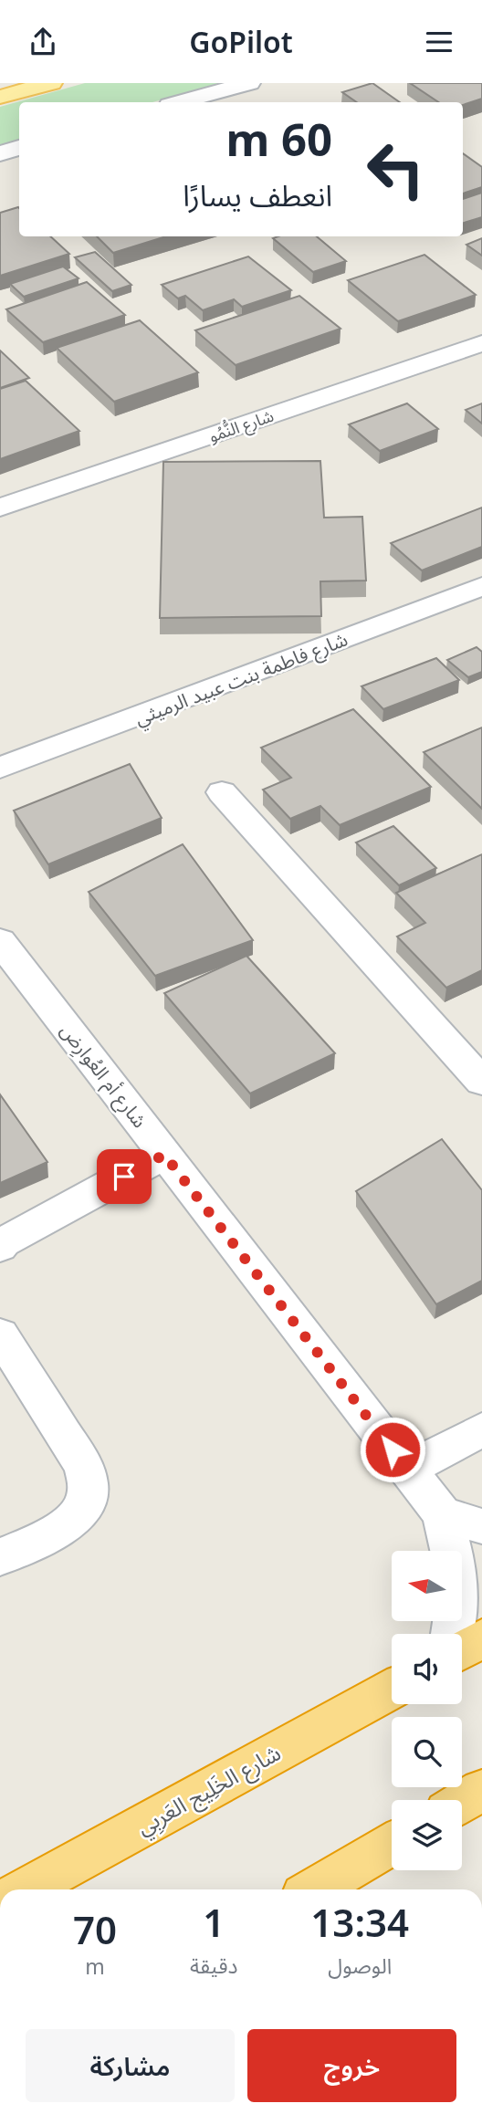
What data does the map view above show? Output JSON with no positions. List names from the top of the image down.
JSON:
{
  "streets": {
    "highway": ["شارع الخَلِيج العَربِي"],
    "street": ["شارع النُّمُو", "شارع فاطمة بنت عبيد الرميثي", "شارع أم العُوارِض"]
  },
  "north": "left",
  "page": {
    "header": "GoPilot",
    "turn": ["60 m", "انعطف يسارًا"],
    "eta": [
      "13:34",
      "الوصول",
      "1",
      "دقيقة",
      "70",
      "m"
    ],
    "buttons": ["خروج", "مشاركة"]
  }
}
